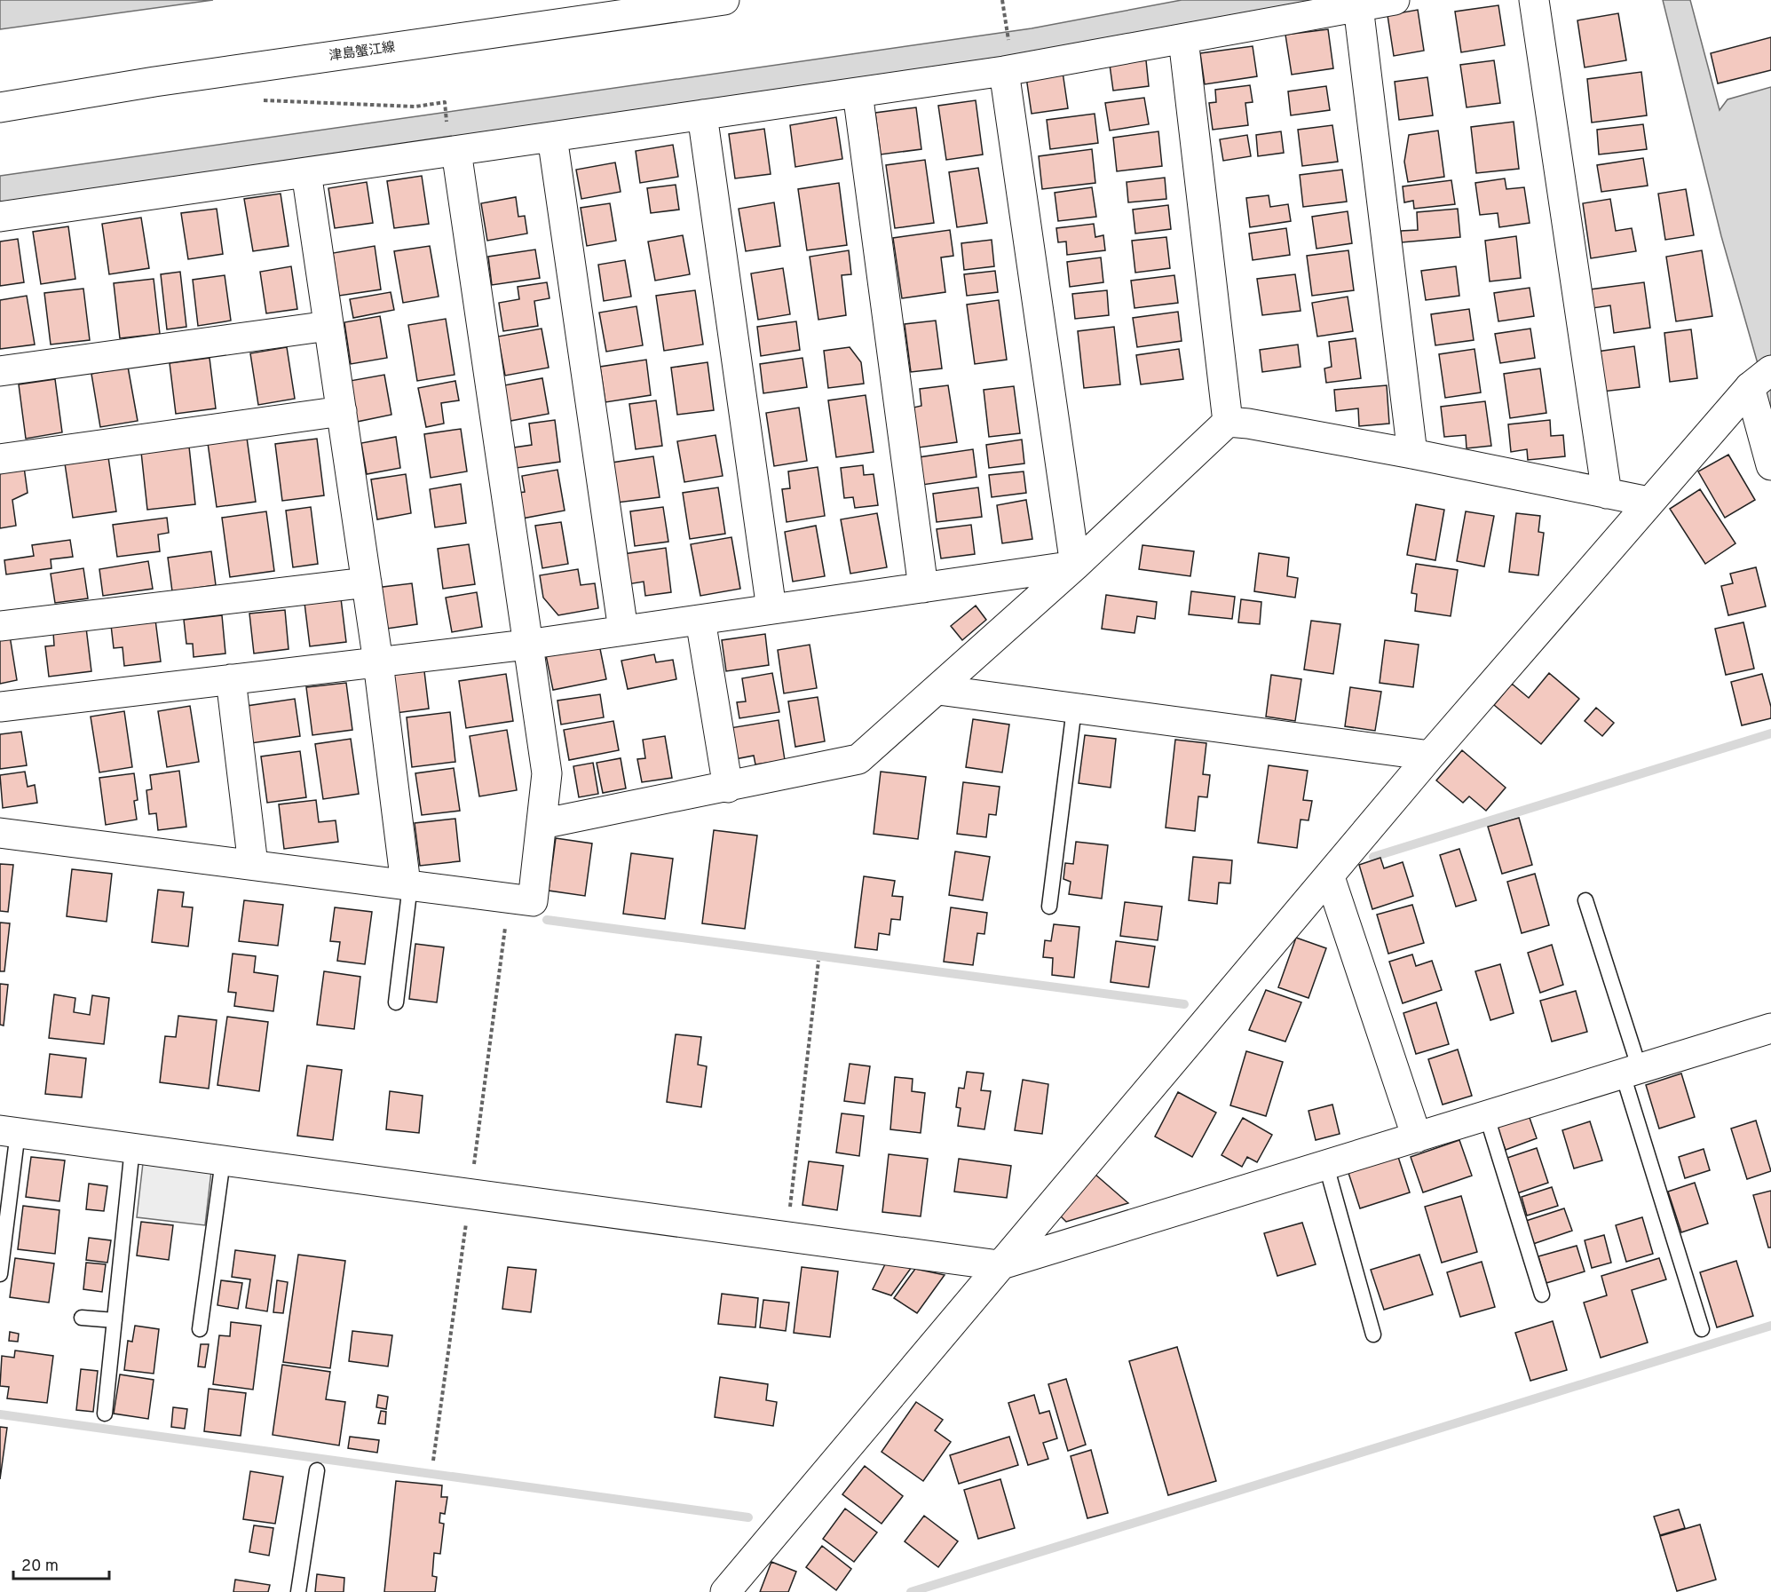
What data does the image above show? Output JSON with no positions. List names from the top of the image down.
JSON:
{
  "streets": {
    "street": ["津島蟹江線"]
  },
  "scale_bar": "20 m"
}
